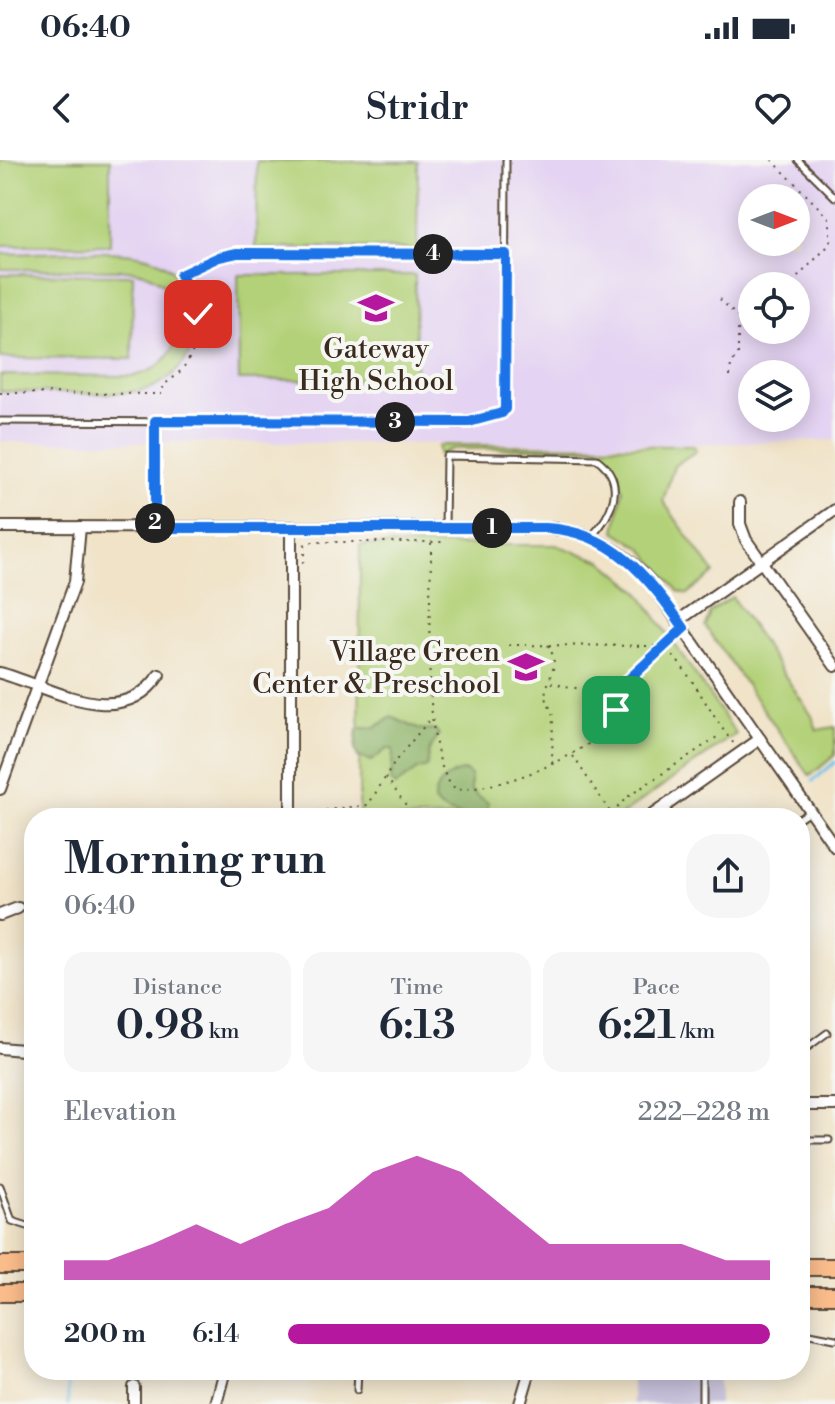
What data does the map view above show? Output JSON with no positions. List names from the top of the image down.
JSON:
{
  "places": {
    "school or university": ["Gateway High School", "Village Green Center & Preschool"]
  },
  "north": "right",
  "page": {
    "status": "06:40",
    "header": "Stridr",
    "pins": [
      "4",
      "3",
      "2",
      "1"
    ],
    "heading": ["Morning run", "06:40"],
    "stats": [
      ["Distance", "0.98 km"],
      ["Time", "6:13"],
      ["Pace", "6:21 /km"]
    ],
    "chart": ["Elevation", "222–228 m"],
    "list": [
      {
        "name": "200 m",
        "note": "6:14"
      }
    ]
  }
}
